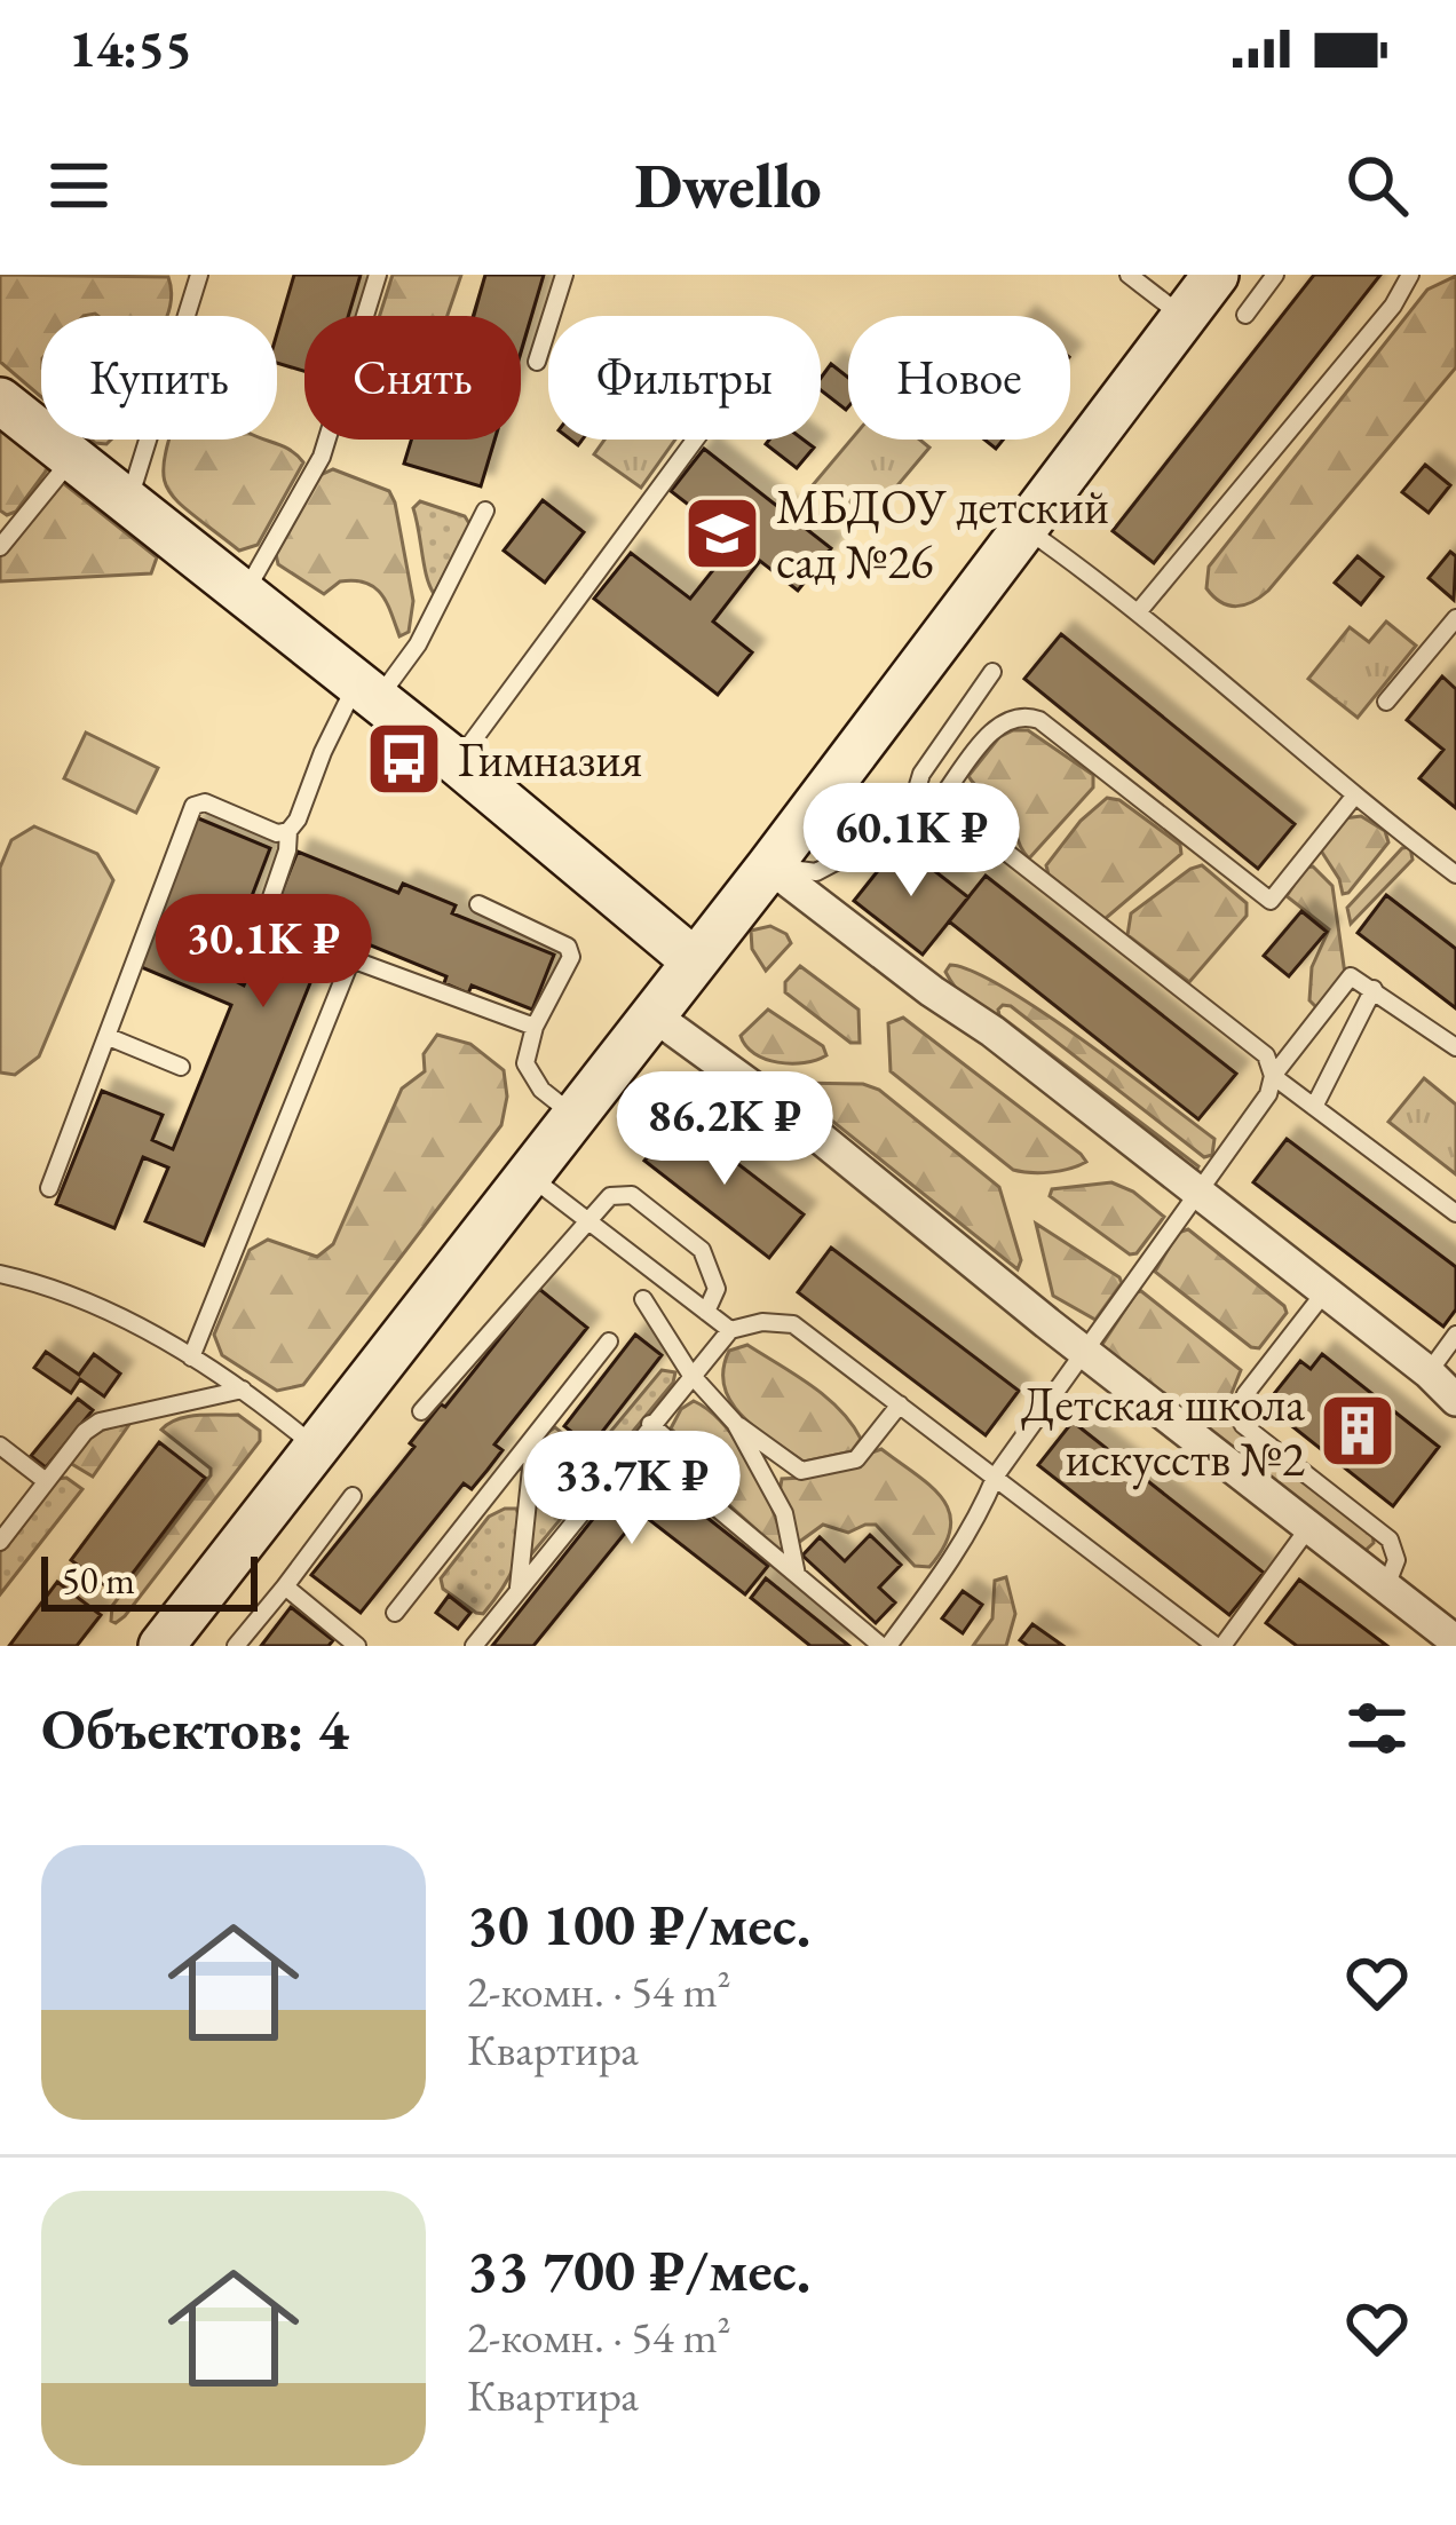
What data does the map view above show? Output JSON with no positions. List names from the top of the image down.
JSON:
{
  "places": {
    "school or university": ["МБДОУ детский сад №26"],
    "bus stop": ["Гимназия"],
    "building": ["Детская школа искусств №2"]
  },
  "scale_bar": "50 m",
  "page": {
    "status": "14:55",
    "header": "Dwello",
    "chip": [
      "Купить",
      "Снять",
      "Фильтры",
      "Новое"
    ],
    "price": [
      "60.1K ₽",
      "30.1K ₽",
      "86.2K ₽",
      "33.7K ₽"
    ],
    "scale": "50 m",
    "heading": "Объектов: 4",
    "list": [
      {
        "name": "30 100 ₽/мес.",
        "note": "2-комн. · 54 m² · Квартира"
      },
      {
        "name": "33 700 ₽/мес.",
        "note": "2-комн. · 54 m² · Квартира"
      }
    ]
  }
}
